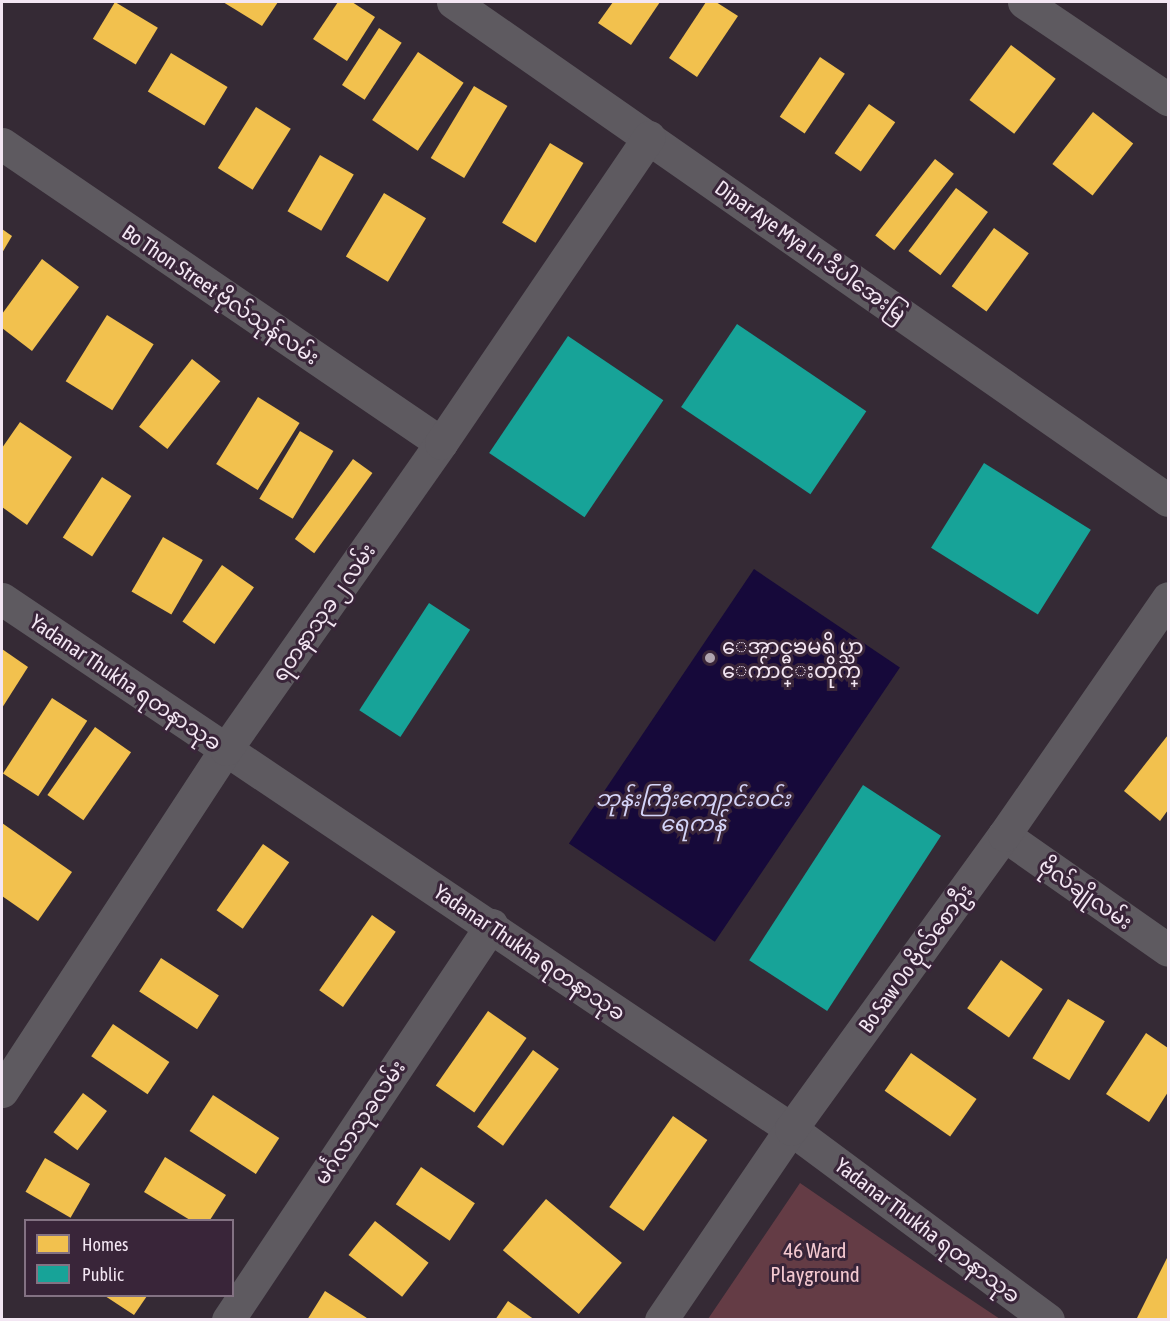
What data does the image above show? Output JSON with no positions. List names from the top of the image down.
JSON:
{
  "streets": {
    "street": [
      "Dipar Aye Mya Ln ဒီပါအေးမြ",
      "Bo Thon Street ဗိုလ်သုန်လမ်း",
      "ရတနာသုခ ၂ လမ်း",
      "Yadanar Thukha ရတနာသုခ",
      "ဗိုလ်ချိုလမ်း",
      "Bo Saw Oo ဗိုလ်စောဦး",
      "မင်္ဂလာသုခလမ်း"
    ]
  },
  "crossings": [
    ["Dipar Aye Mya Ln ဒီပါအေးမြ", "ရတနာသုခ ၂ လမ်း"],
    ["Bo Thon Street ဗိုလ်သုန်လမ်း", "ရတနာသုခ ၂ လမ်း"],
    ["ရတနာသုခ ၂ လမ်း", "Yadanar Thukha ရတနာသုခ"],
    ["Yadanar Thukha ရတနာသုခ", "Bo Saw Oo ဗိုလ်စောဦး"],
    ["Yadanar Thukha ရတနာသုခ", "မင်္ဂလာသုခလမ်း"],
    ["ဗိုလ်ချိုလမ်း", "Bo Saw Oo ဗိုလ်စောဦး"]
  ],
  "water": ["ဘုန်းကြီးကျောင်းဝင်း ရေကန်"],
  "parks": ["46 Ward Playground"],
  "places": ["ေအာင္ဓၶမရိပ္သာ ေက်ာင္းတိုက္"],
  "legend": ["Homes", "Public"]
}
